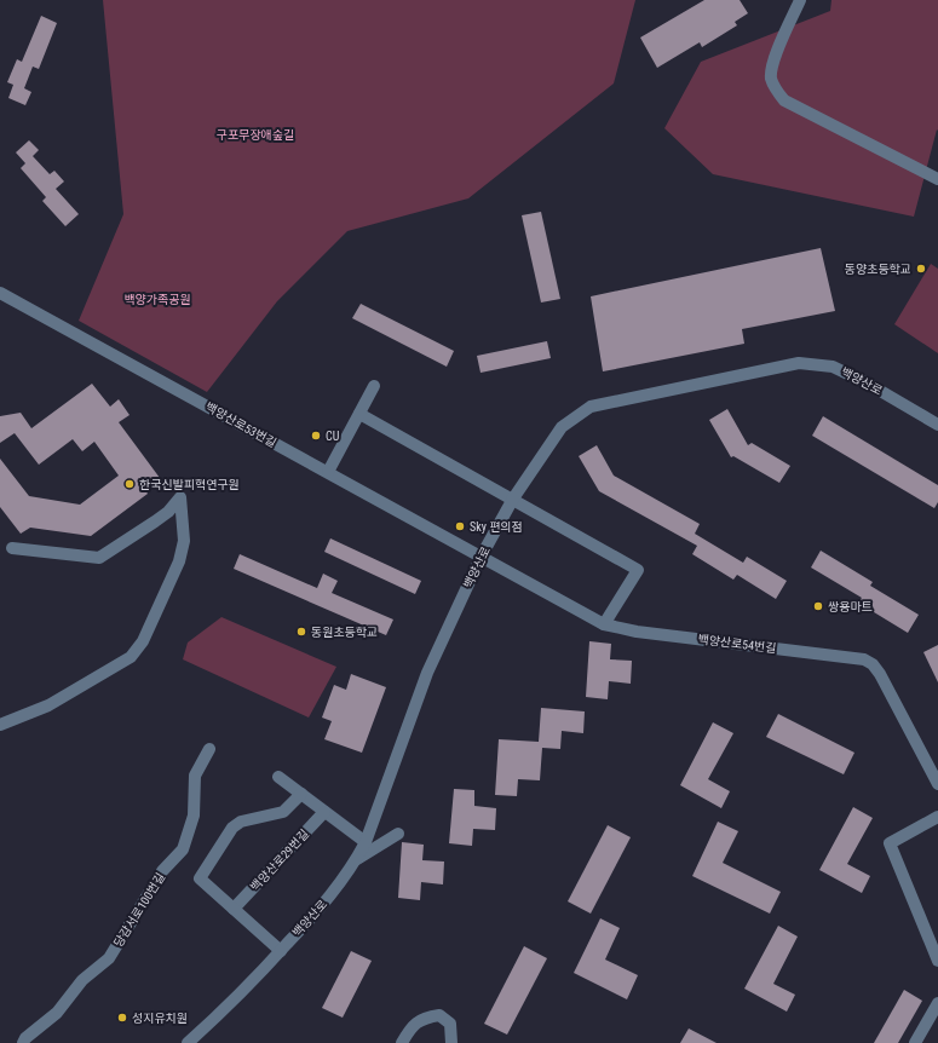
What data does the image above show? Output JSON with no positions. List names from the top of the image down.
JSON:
{
  "streets": {
    "street": [
      "백양산로",
      "백양산로53번길",
      "백양산로54번길",
      "백양산로29번길",
      "당감서로100번길"
    ]
  },
  "crossings": [
    ["백양산로", "백양산로53번길"],
    ["백양산로", "백양산로54번길"],
    ["백양산로53번길", "백양산로54번길"]
  ],
  "parks": ["구포무장애숲길", "백양가족공원"],
  "places": [
    "동양초등학교",
    "CU",
    "한국신발피혁연구원",
    "Sky 편의점",
    "쌍용마트",
    "동원초등학교",
    "성지유치원"
  ]
}
